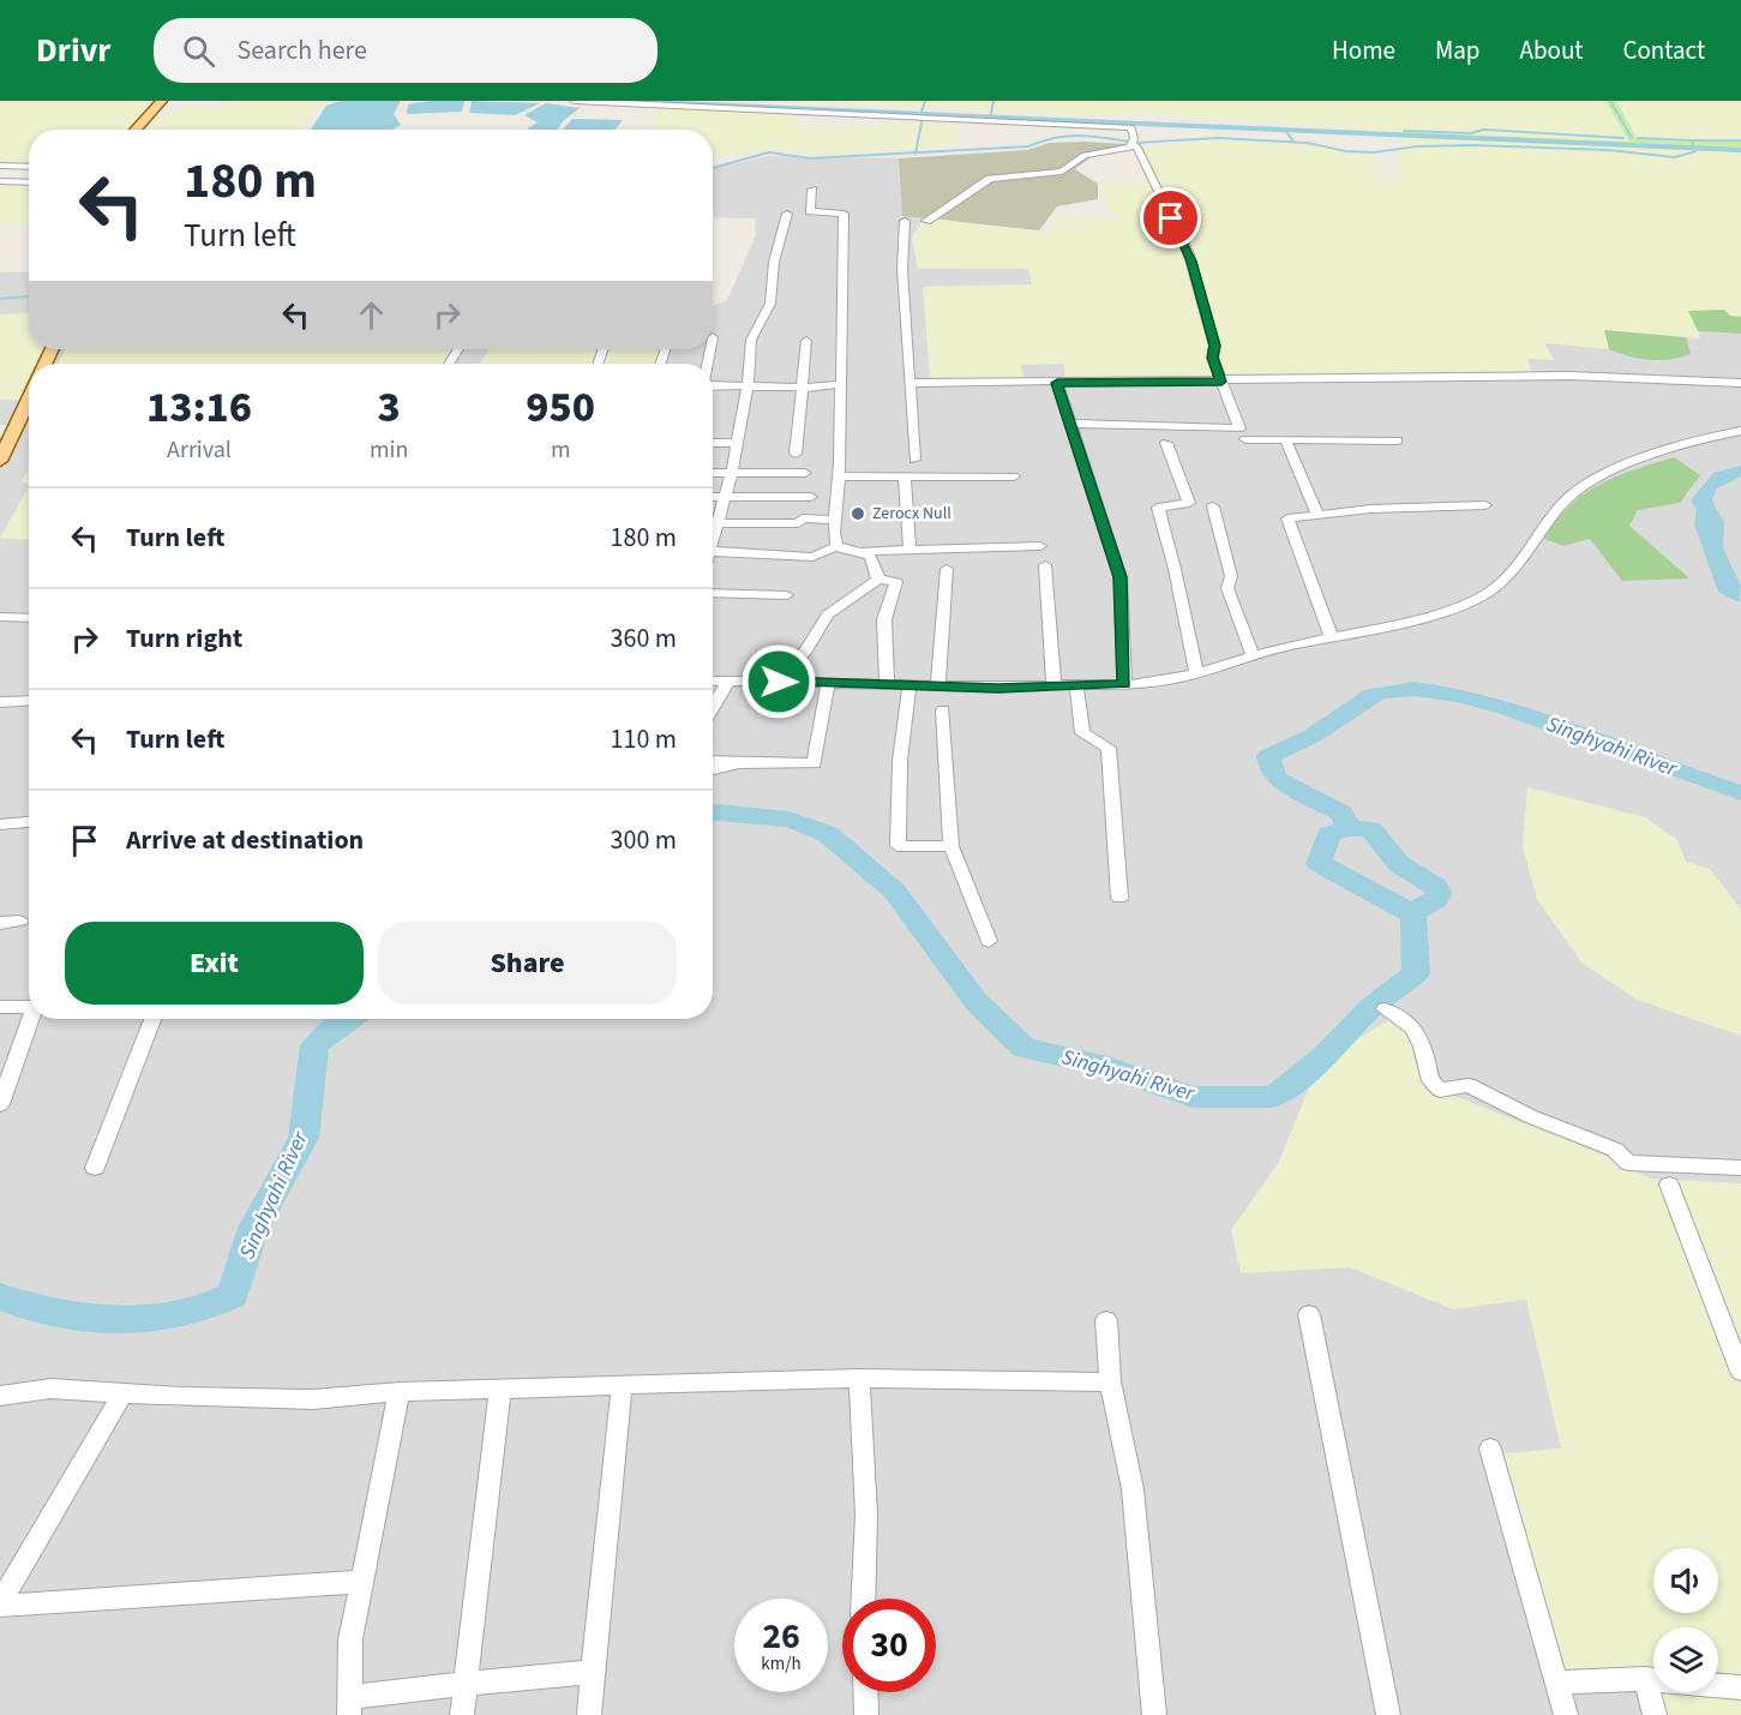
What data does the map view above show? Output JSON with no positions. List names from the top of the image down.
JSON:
{
  "water": ["Singhyahi River"],
  "places": ["Zerocx Null"],
  "page": {
    "header": "Drivr",
    "search": "Search here",
    "nav": [
      "Home",
      "Map",
      "About",
      "Contact"
    ],
    "turn": ["180 m", "Turn left"],
    "eta": [
      "13:16",
      "Arrival",
      "3",
      "min",
      "950",
      "m"
    ],
    "list": [
      {
        "name": "Turn left",
        "value": "180 m"
      },
      {
        "name": "Turn right",
        "value": "360 m"
      },
      {
        "name": "Turn left",
        "value": "110 m"
      },
      {
        "name": "Arrive at destination",
        "value": "300 m"
      }
    ],
    "buttons": ["Exit", "Share"],
    "speed": "26 km/h",
    "limit": "30"
  }
}
